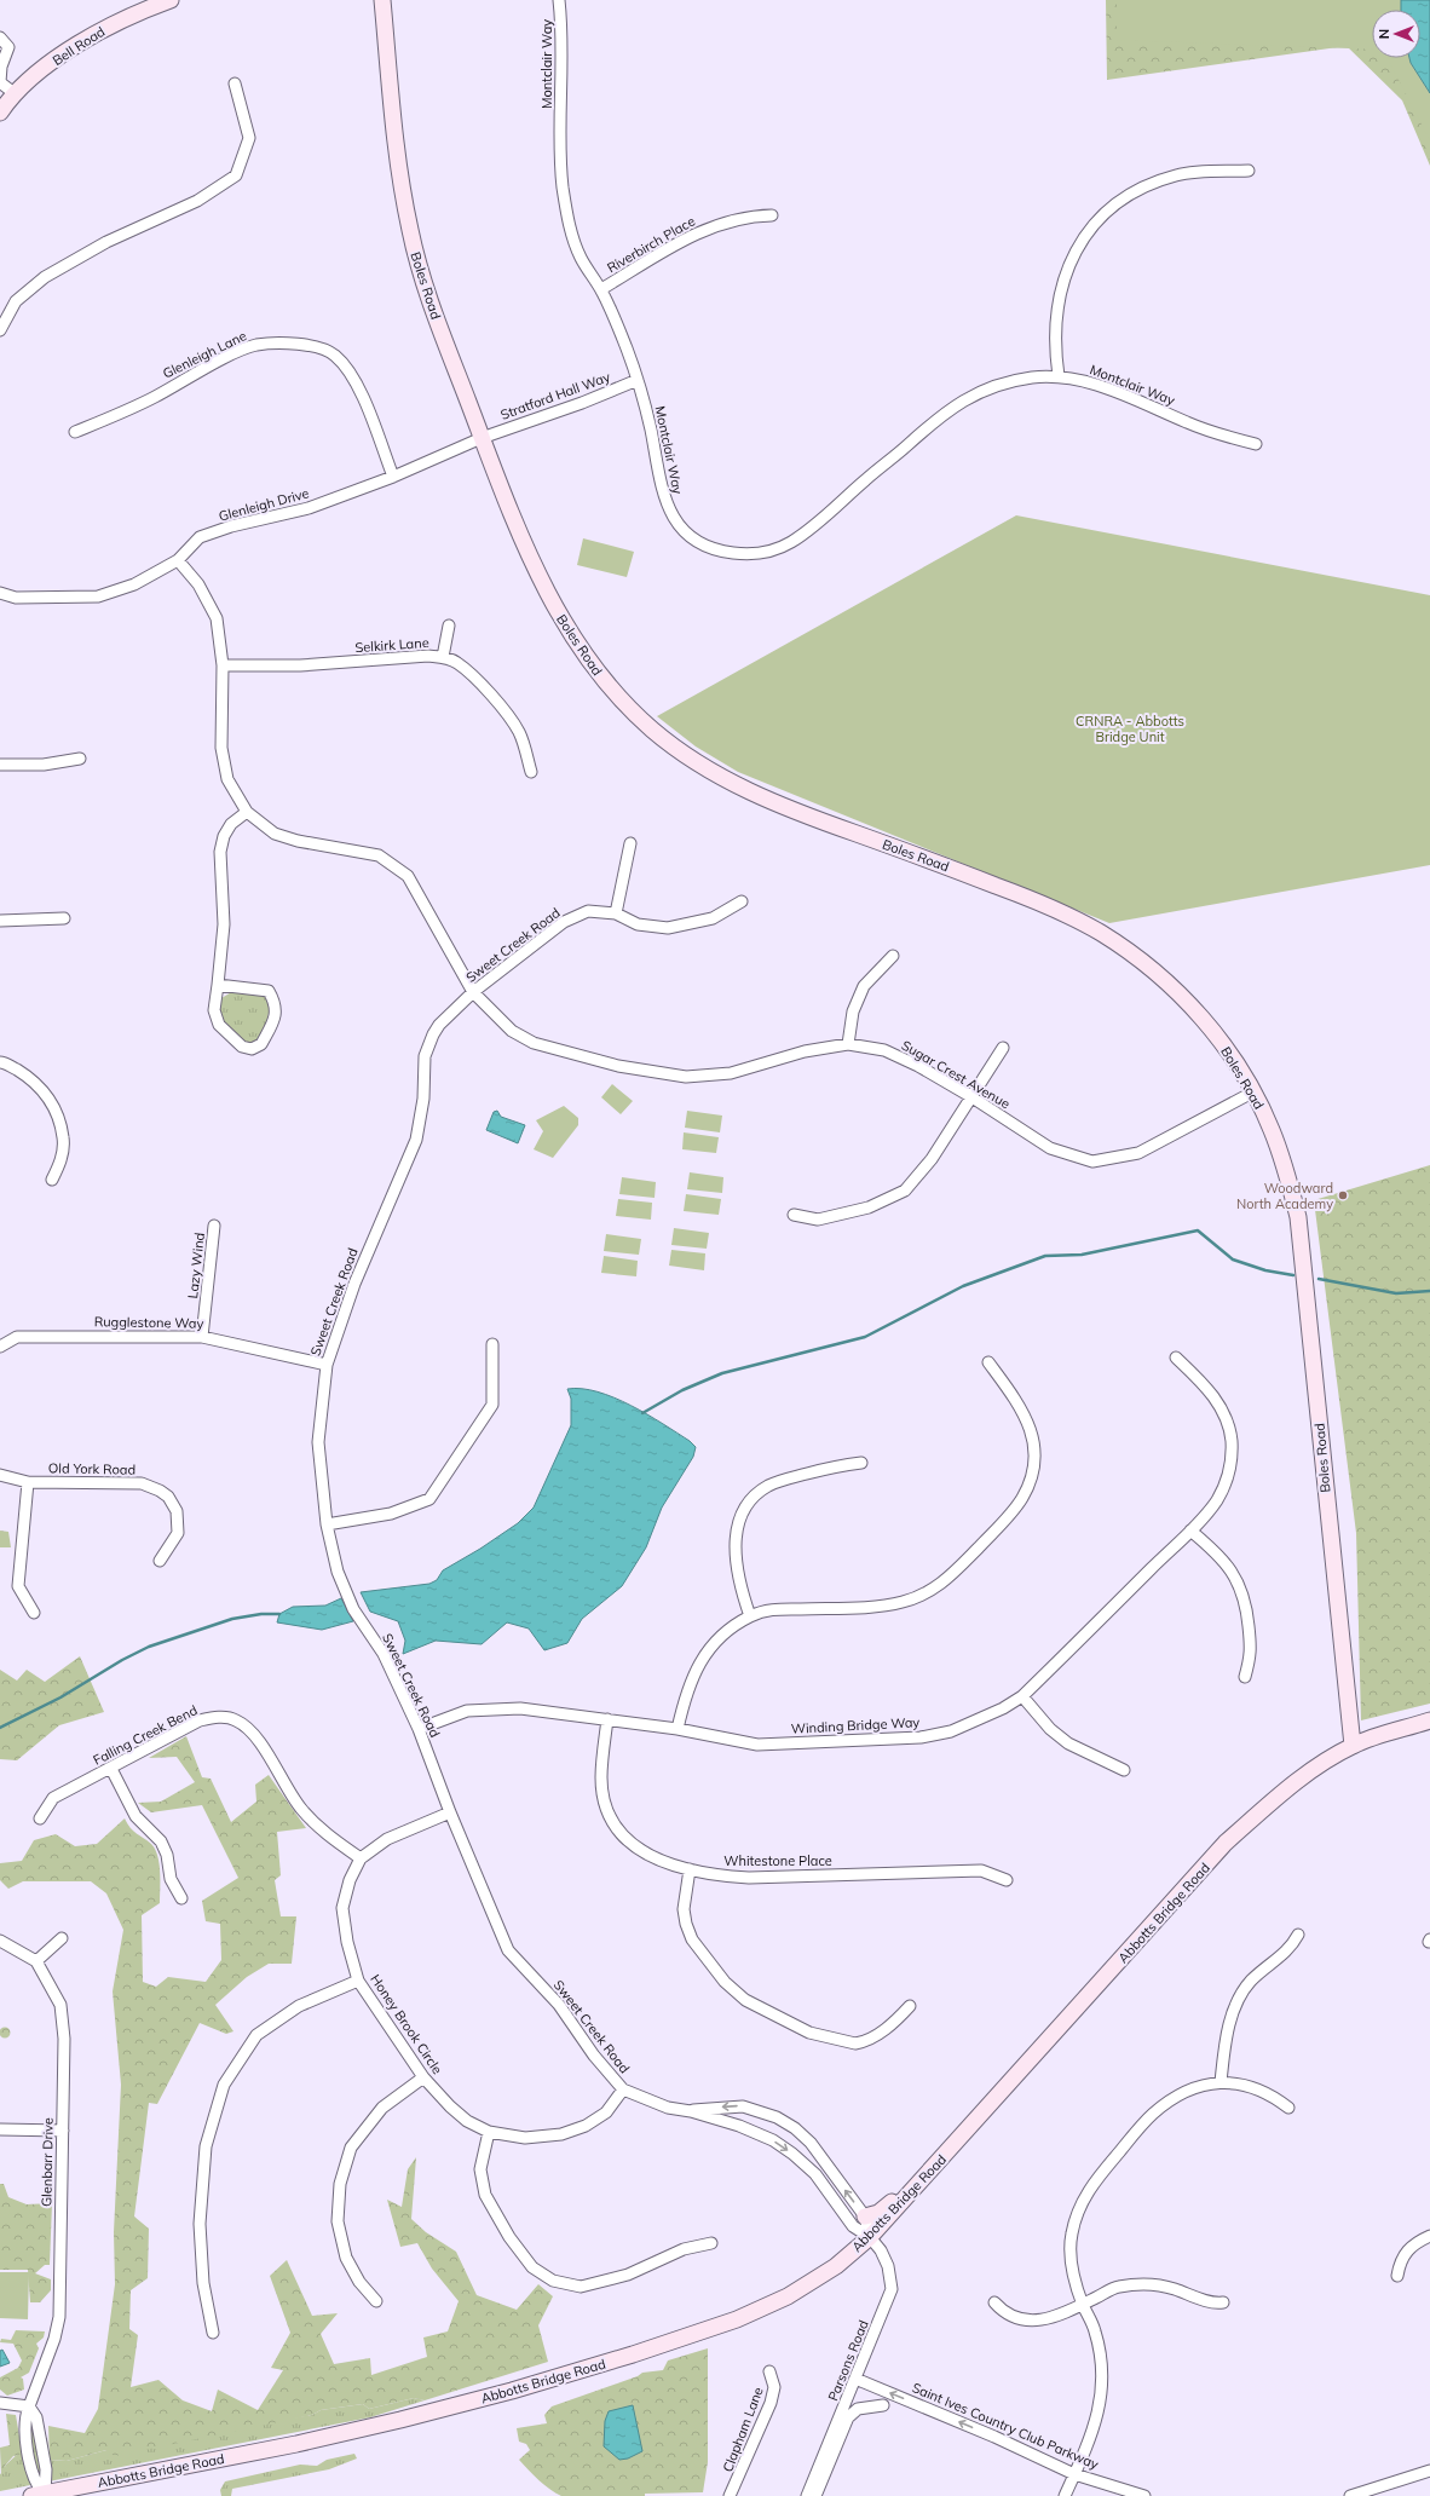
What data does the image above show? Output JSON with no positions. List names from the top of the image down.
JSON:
{
  "streets": {
    "street": [
      "Bell Road",
      "Montclair Way",
      "Riverbirch Place",
      "Boles Road",
      "Glenleigh Lane",
      "Stratford Hall Way",
      "Glenleigh Drive",
      "Selkirk Lane",
      "Sweet Creek Road",
      "Sugar Crest Avenue",
      "Lazy Wind",
      "Rugglestone Way",
      "Old York Road",
      "Winding Bridge Way",
      "Falling Creek Bend",
      "Whitestone Place",
      "Abbotts Bridge Road",
      "Honey Brook Circle",
      "Glenbarr Drive",
      "Parsons Road",
      "Saint Ives Country Club Parkway",
      "Clapham Lane"
    ]
  },
  "crossings": [
    ["Montclair Way", "Riverbirch Place"],
    ["Montclair Way", "Stratford Hall Way"],
    ["Boles Road", "Stratford Hall Way"],
    ["Boles Road", "Glenleigh Drive"],
    ["Boles Road", "Sugar Crest Avenue"],
    ["Boles Road", "Abbotts Bridge Road"],
    ["Glenleigh Lane", "Glenleigh Drive"],
    ["Stratford Hall Way", "Glenleigh Drive"],
    ["Glenleigh Drive", "Sugar Crest Avenue"],
    ["Selkirk Lane", "Sugar Crest Avenue"],
    ["Sweet Creek Road", "Sugar Crest Avenue"],
    ["Sweet Creek Road", "Rugglestone Way"],
    ["Sweet Creek Road", "Winding Bridge Way"],
    ["Sweet Creek Road", "Abbotts Bridge Road"],
    ["Sweet Creek Road", "Honey Brook Circle"],
    ["Sweet Creek Road", "Parsons Road"],
    ["Lazy Wind", "Rugglestone Way"],
    ["Winding Bridge Way", "Whitestone Place"],
    ["Falling Creek Bend", "Honey Brook Circle"],
    ["Abbotts Bridge Road", "Parsons Road"],
    ["Parsons Road", "Saint Ives Country Club Parkway"]
  ],
  "one_way": ["Saint Ives Country Club Parkway"],
  "parks": ["CRNRA - Abbotts Bridge Unit"],
  "places": ["Woodward North Academy"],
  "north": "left"
}
